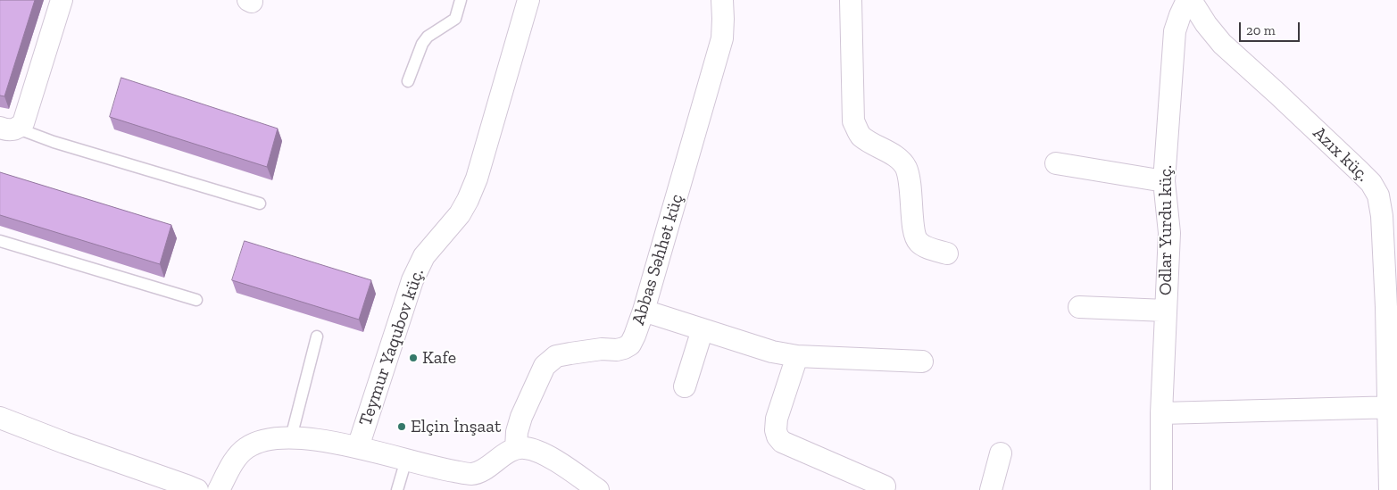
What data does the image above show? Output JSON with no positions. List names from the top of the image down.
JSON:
{
  "streets": {
    "street": [
      "Azıx küç.",
      "Odlar Yurdu küç.",
      "Abbas Səhhət küç",
      "Teymur Yaqubov küç."
    ]
  },
  "crossings": [
    ["Azıx küç.", "Odlar Yurdu küç."]
  ],
  "places": ["Kafe", "Elçin İnşaat"],
  "scale_bar": "20 m"
}
